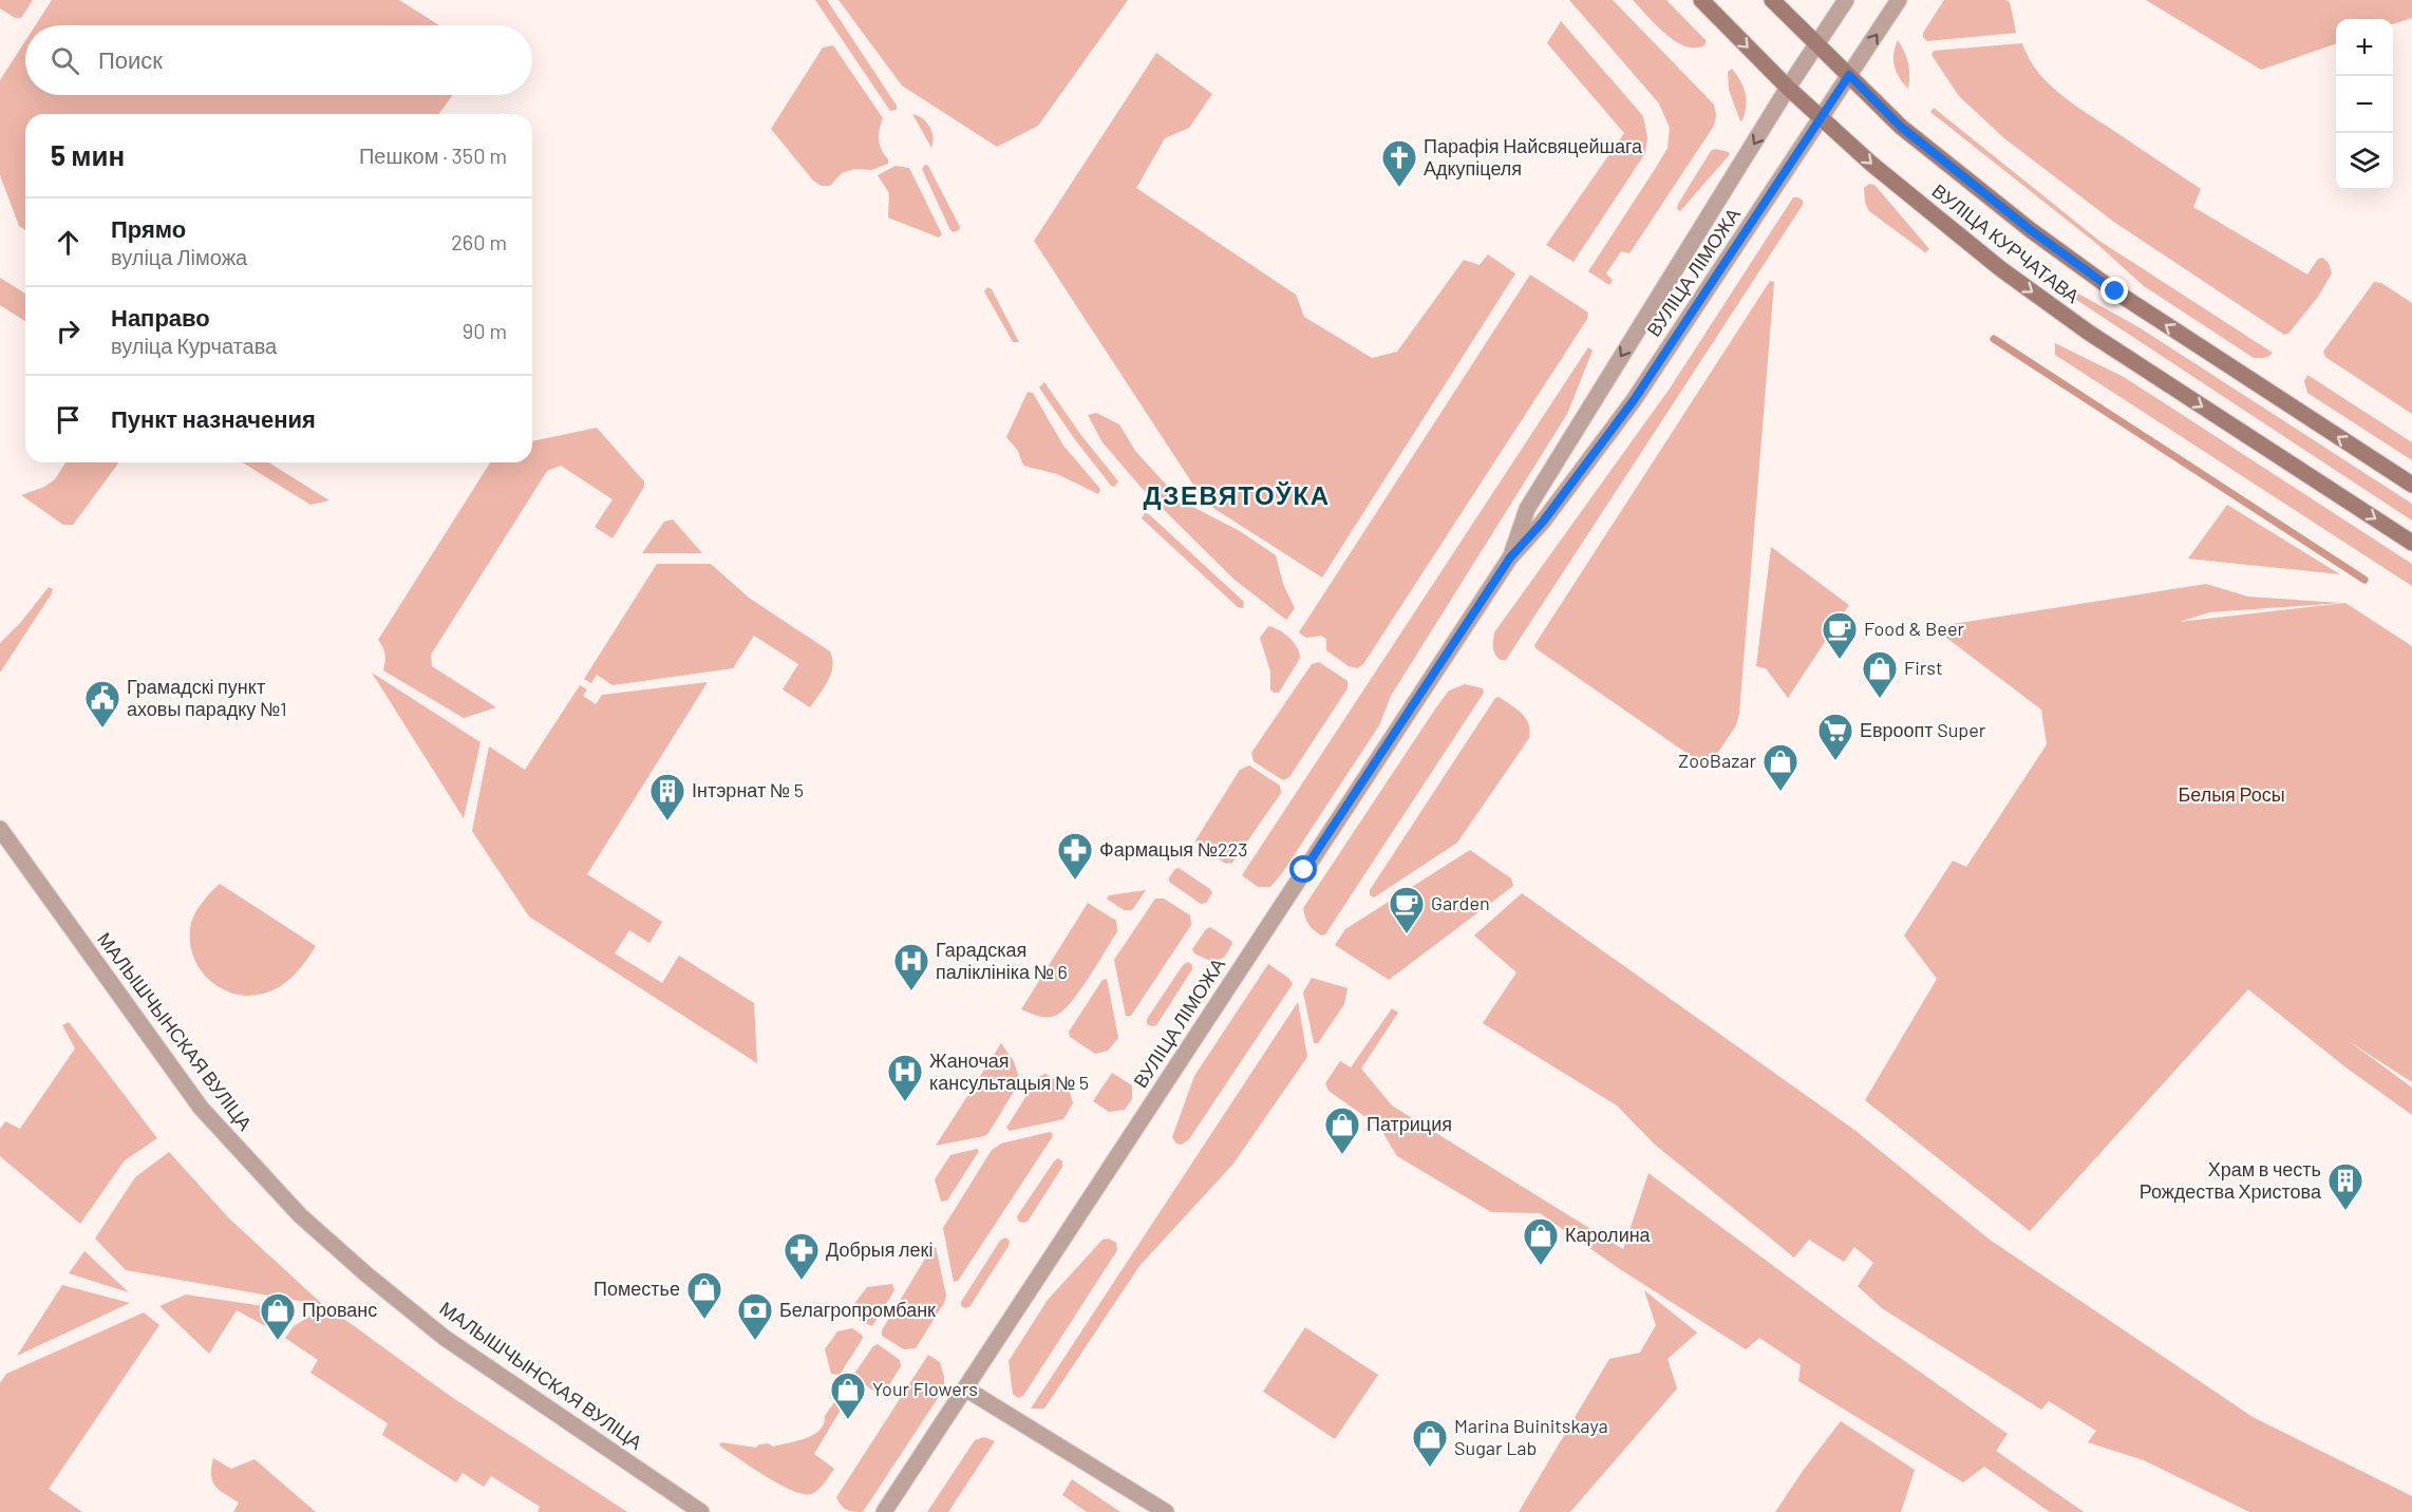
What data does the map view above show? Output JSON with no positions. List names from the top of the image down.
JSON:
{
  "streets": {
    "main road": ["ВУЛІЦА КУРЧАТАВА"],
    "street": ["ВУЛІЦА ЛІМОЖА", "МАЛЫШЧЫНСКАЯ ВУЛІЦА"]
  },
  "crossings": [
    ["ВУЛІЦА КУРЧАТАВА", "ВУЛІЦА ЛІМОЖА"]
  ],
  "districts": ["ДЗЕВЯТОЎКА"],
  "parks": ["Белыя Росы"],
  "places": {
    "church": ["Парафія Найсвяцейшага Адкупіцеля"],
    "cafe": ["Food & Beer", "Garden"],
    "shop": [
      "First",
      "ZooBazar",
      "Патриция",
      "Каролина",
      "Поместье",
      "Прованс",
      "Your Flowers",
      "Marina Buinitskaya Sugar Lab"
    ],
    "public building": ["Грамадскі пункт аховы парадку №1"],
    "supermarket": ["Евроопт Super"],
    "building": ["Інтэрнат № 5", "Храм в честь Рождества Христова"],
    "pharmacy": ["Фармацыя №223", "Добрыя лекі"],
    "hospital": ["Гарадская паліклініка № 6", "Жаночая кансультацыя № 5"],
    "bank": ["Белагропромбанк"]
  },
  "page": {
    "map_buttons": ["+", "−"],
    "search": "Поиск",
    "heading": ["5 мин", "Пешком · 350 m"],
    "list": [
      ["Прямо", "вуліца Ліможа", "260 m"],
      ["Направо", "вуліца Курчатава", "90 m"],
      "Пункт назначения"
    ]
  }
}
